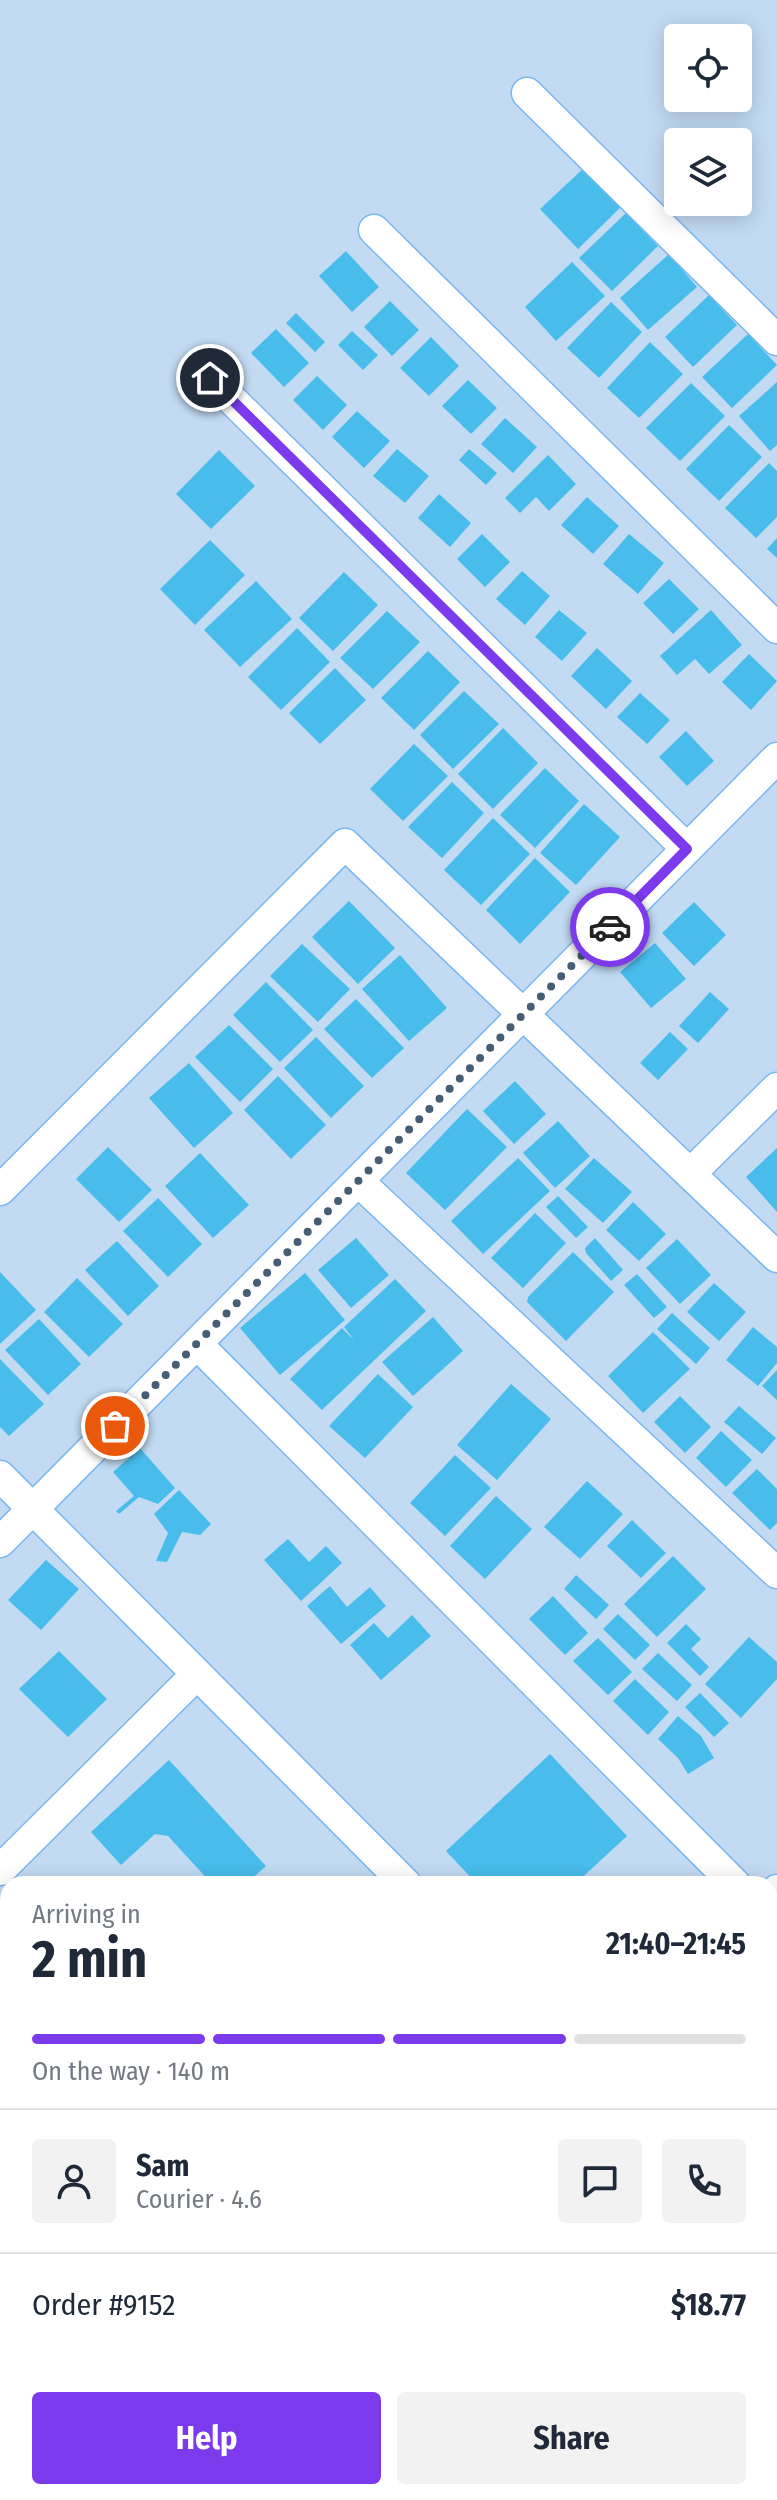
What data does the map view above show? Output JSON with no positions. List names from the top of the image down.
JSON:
{
  "page": {
    "heading": ["2 min", "Arriving in", "21:40–21:45"],
    "panel": [
      "Sam",
      "Courier · 4.6",
      "Order #9152",
      "$18.77"
    ],
    "bar": "On the way · 140 m",
    "buttons": ["Help", "Share"]
  }
}
